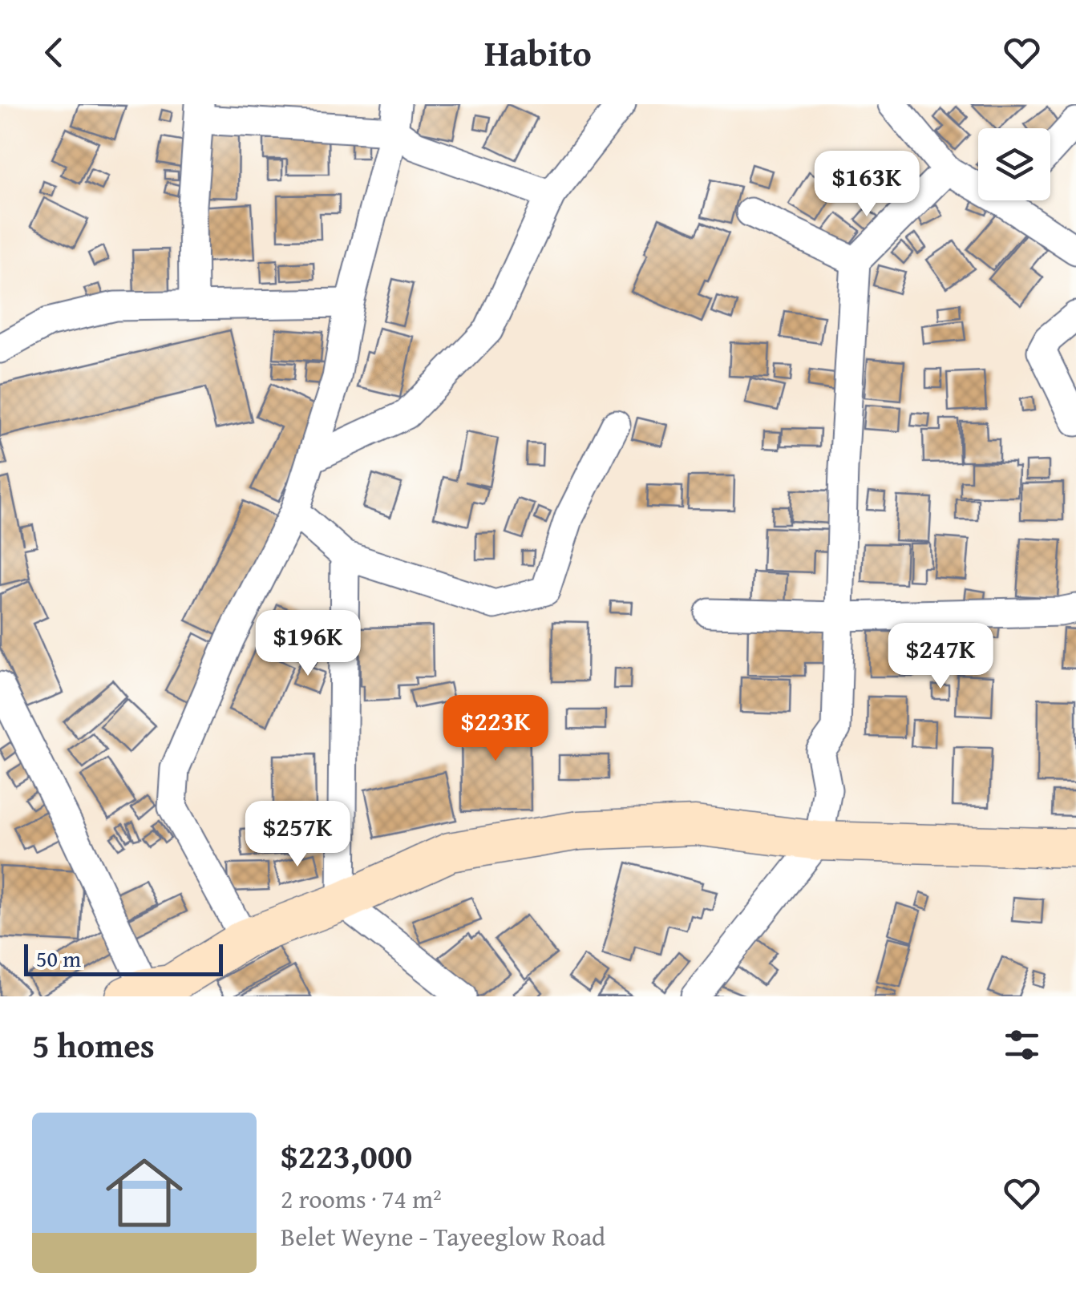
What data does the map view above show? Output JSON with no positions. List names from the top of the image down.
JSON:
{
  "scale_bar": "50 m",
  "page": {
    "header": "Habito",
    "price": [
      "$163K",
      "$196K",
      "$247K",
      "$223K",
      "$257K"
    ],
    "scale": "50 m",
    "heading": "5 homes",
    "list": [
      {
        "name": "$223,000",
        "note": "2 rooms · 74 m² · Belet Weyne - Tayeeglow Road"
      }
    ]
  }
}
